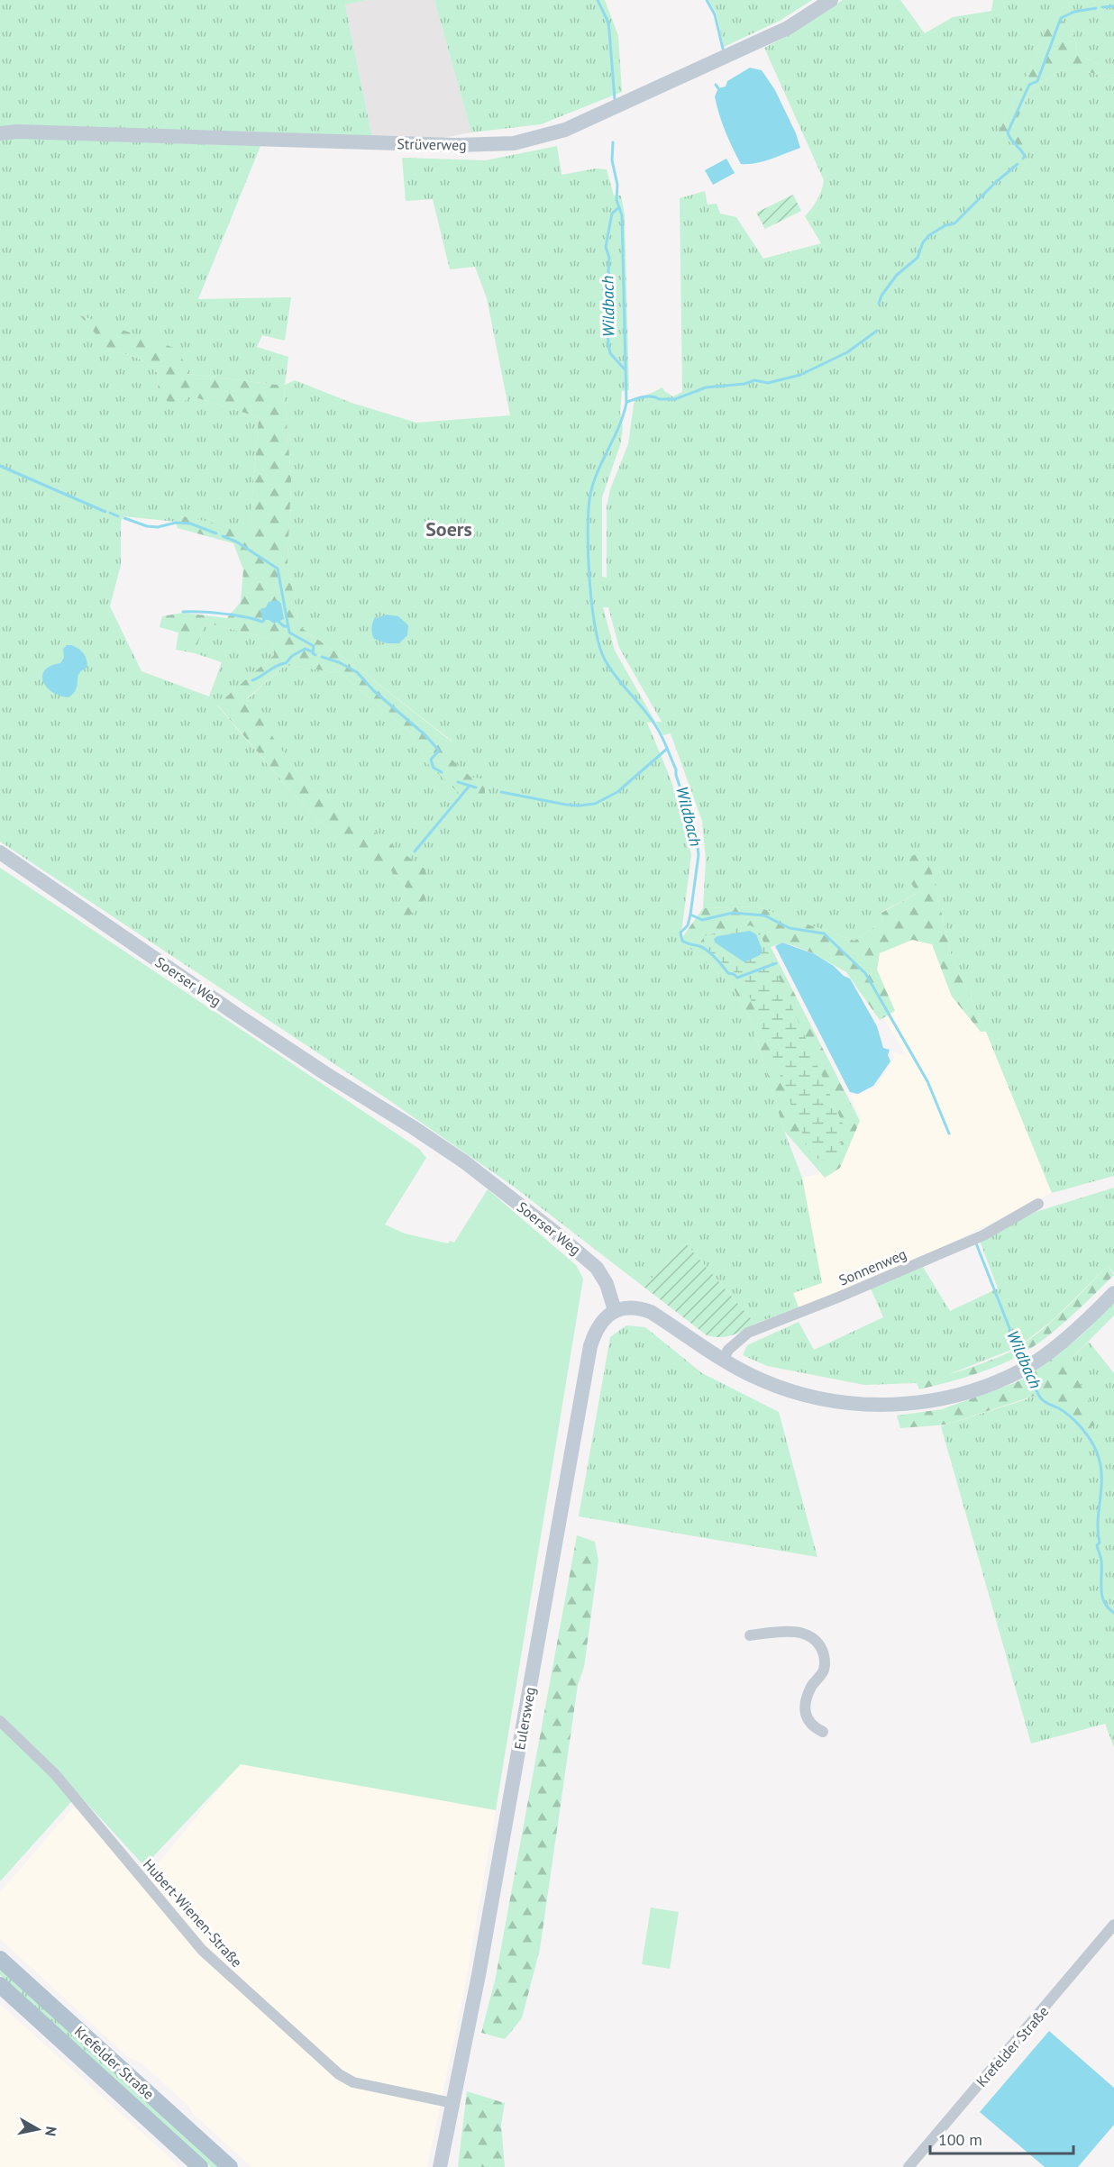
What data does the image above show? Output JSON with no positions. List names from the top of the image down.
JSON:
{
  "streets": {
    "main road": ["Krefelder Straße"],
    "street": [
      "Strüverweg",
      "Soerser Weg",
      "Sonnenweg",
      "Eulersweg",
      "Hubert-Wienen-Straße"
    ]
  },
  "crossings": [
    ["Soerser Weg", "Eulersweg"],
    ["Eulersweg", "Hubert-Wienen-Straße"]
  ],
  "districts": ["Soers"],
  "water": ["Wildbach"],
  "scale_bar": "100 m",
  "north": "right"
}
